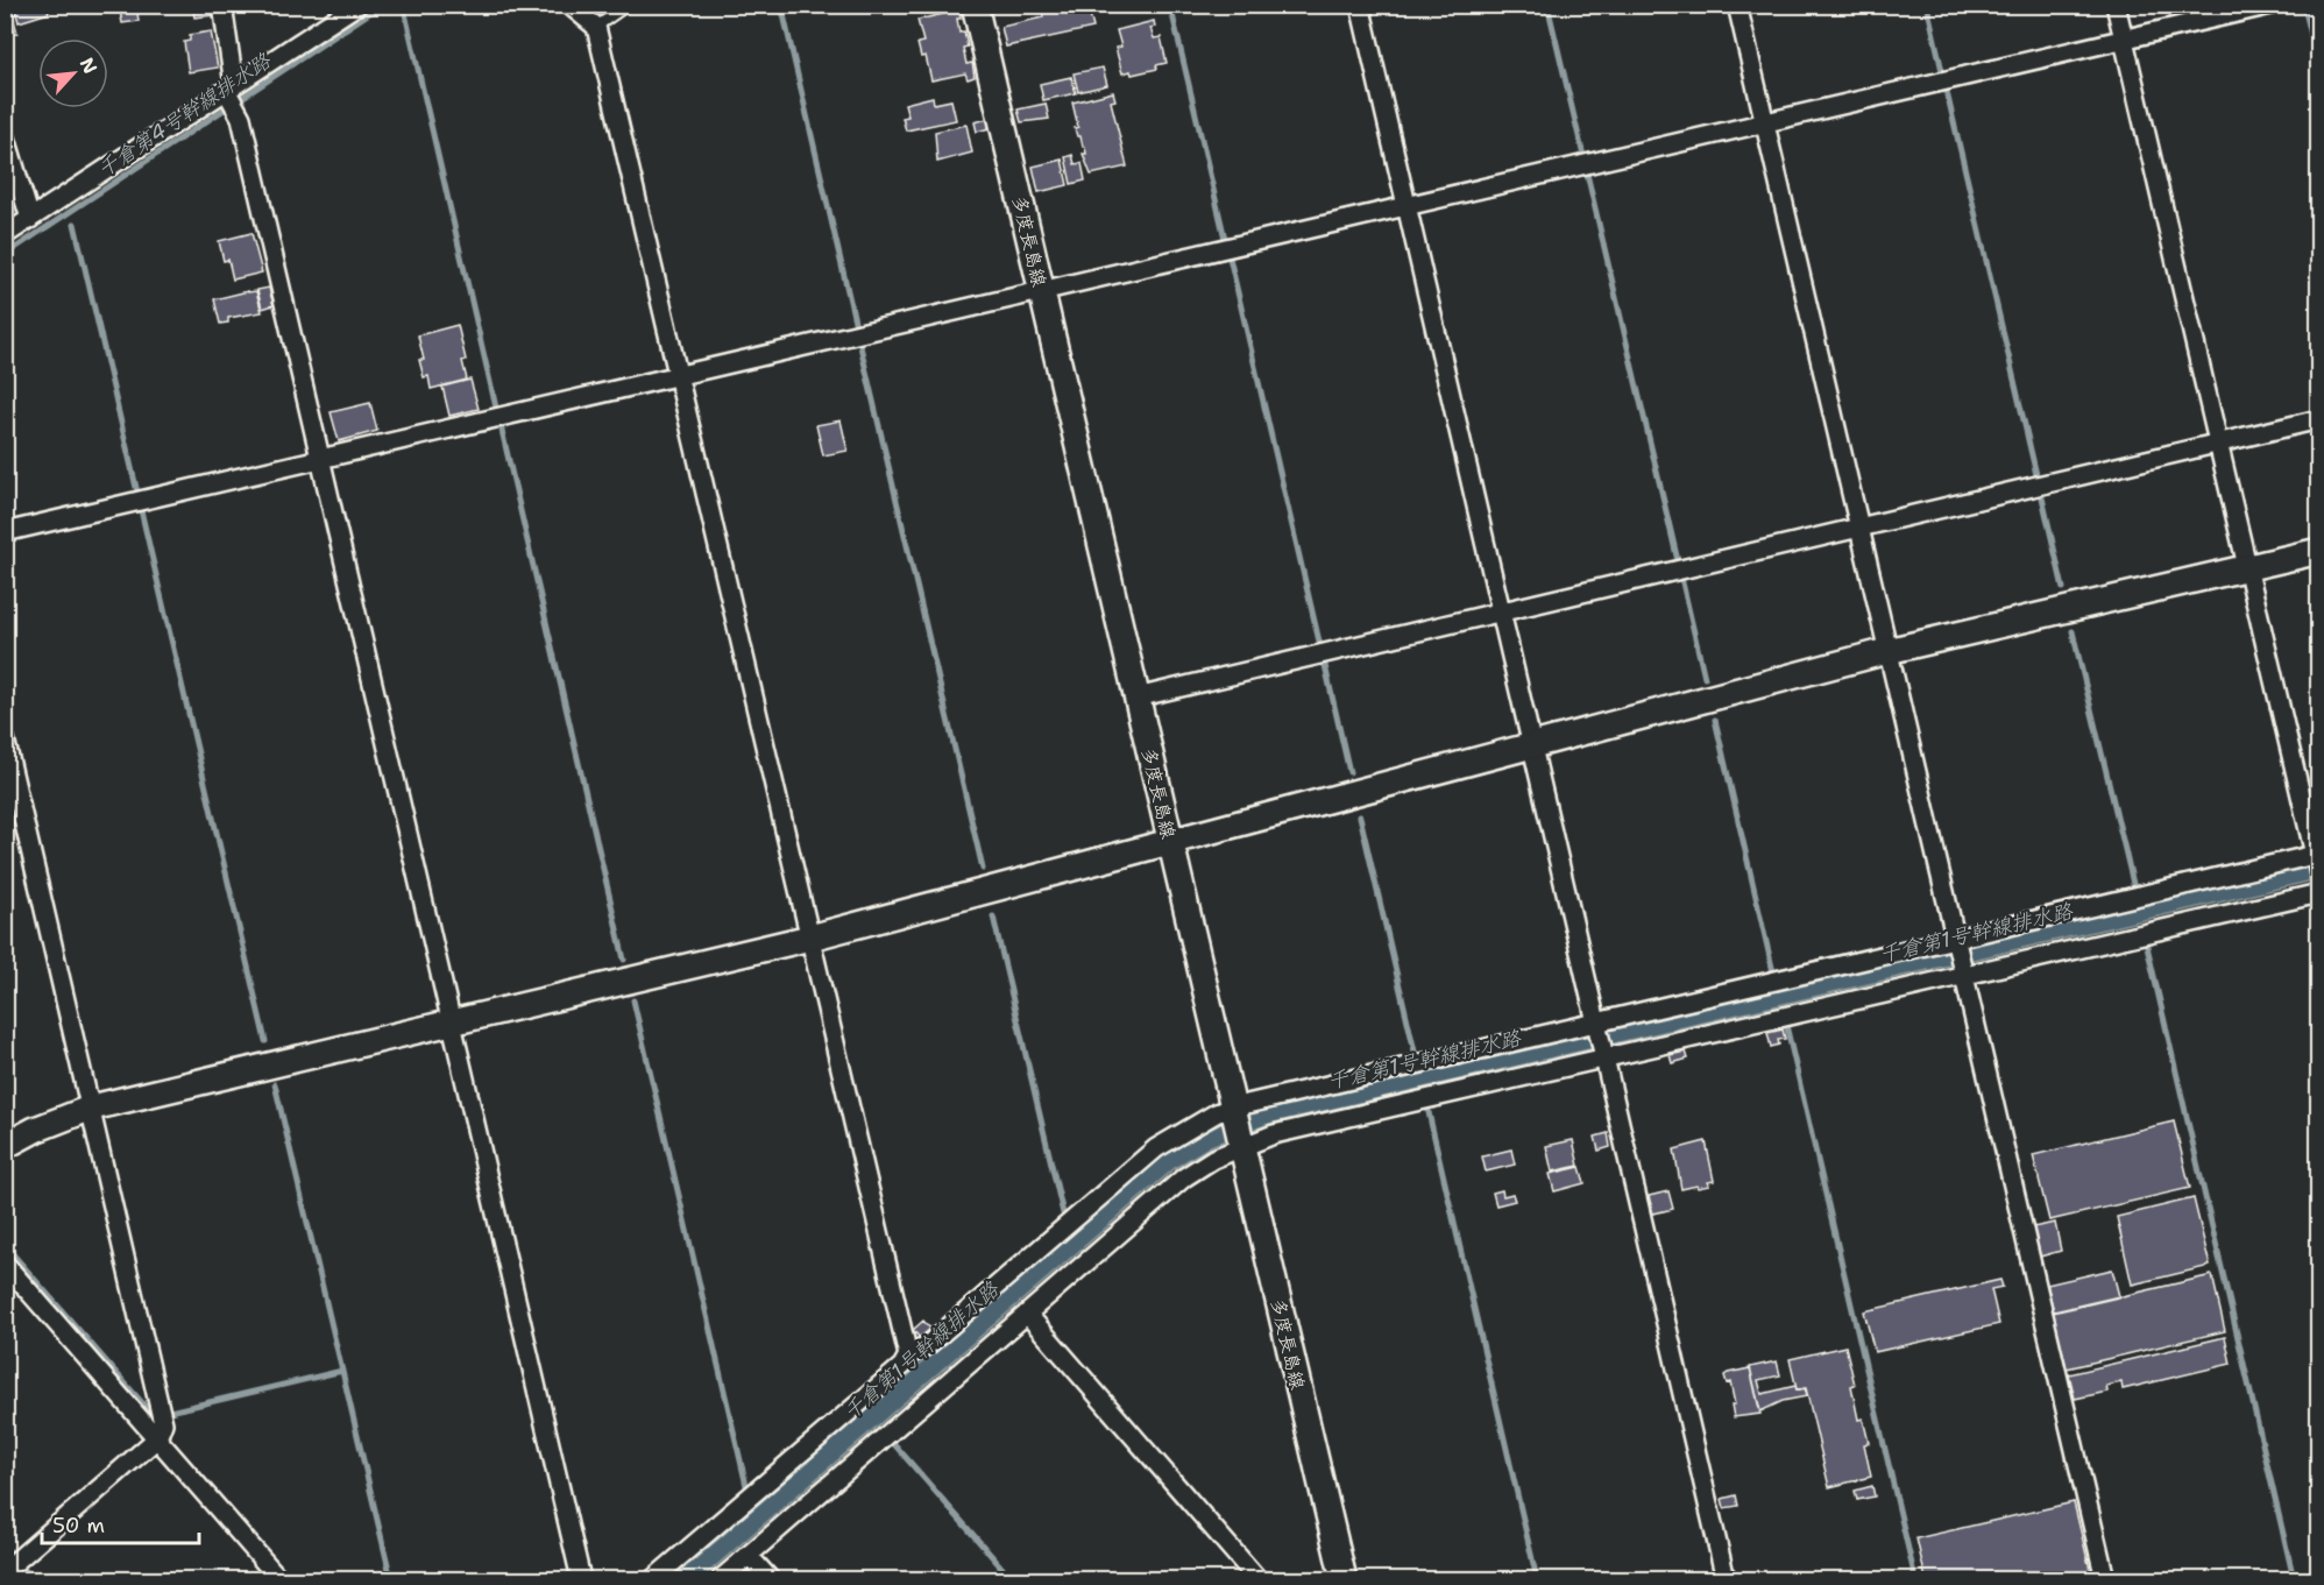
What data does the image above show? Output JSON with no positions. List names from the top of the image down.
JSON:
{
  "streets": {
    "street": ["多度長島線"]
  },
  "water": ["千倉第4号幹線排水路", "千倉第1号幹線排水路"],
  "scale_bar": "50 m",
  "north": "top right"
}
